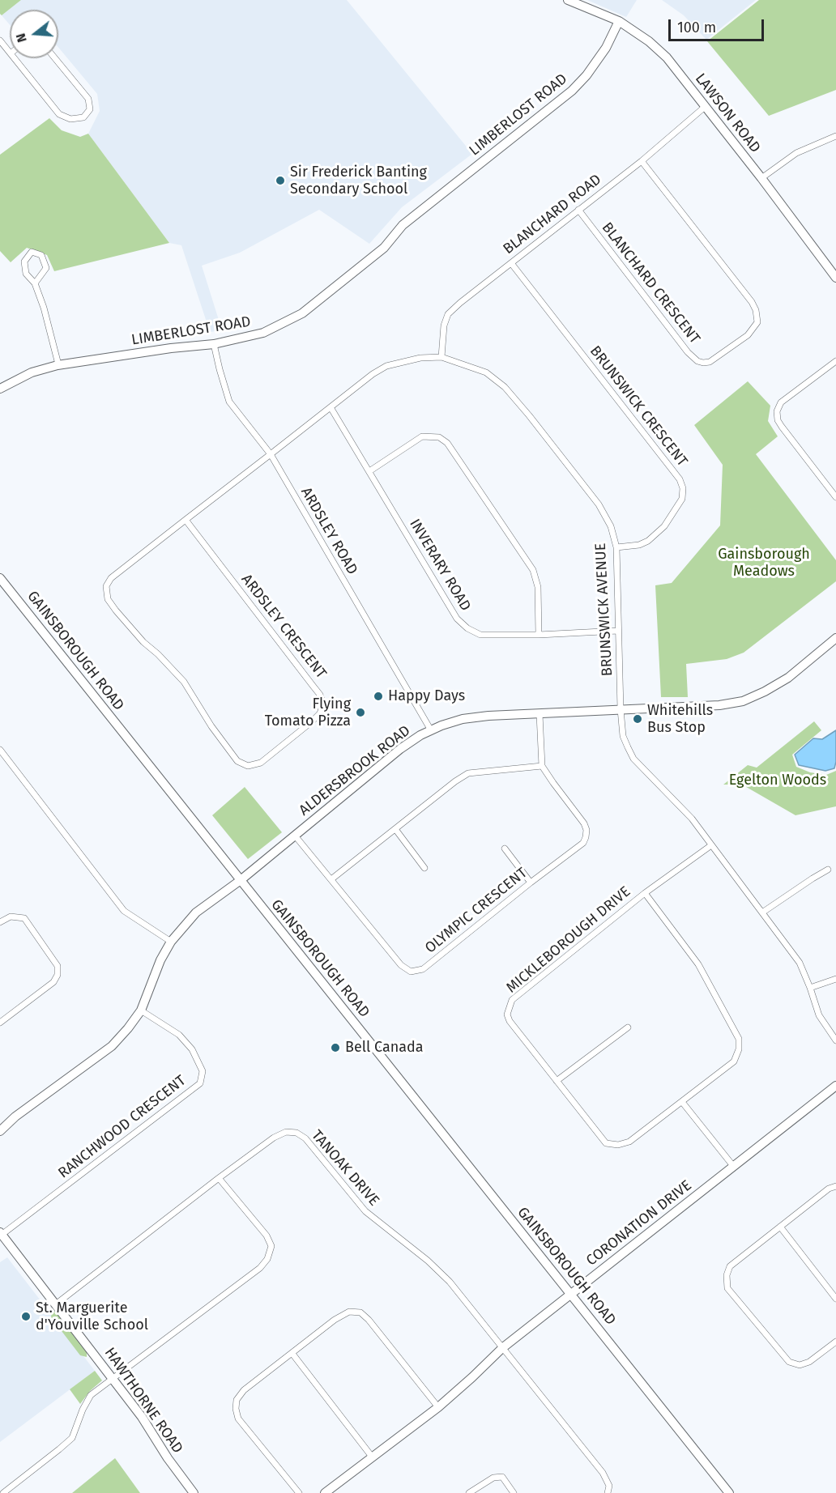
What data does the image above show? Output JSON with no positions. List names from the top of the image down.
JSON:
{
  "streets": {
    "street": [
      "LAWSON ROAD",
      "LIMBERLOST ROAD",
      "BLANCHARD ROAD",
      "BLANCHARD CRESCENT",
      "BRUNSWICK CRESCENT",
      "ARDSLEY ROAD",
      "INVERARY ROAD",
      "BRUNSWICK AVENUE",
      "ARDSLEY CRESCENT",
      "GAINSBOROUGH ROAD",
      "ALDERSBROOK ROAD",
      "OLYMPIC CRESCENT",
      "MICKLEBOROUGH DRIVE",
      "RANCHWOOD CRESCENT",
      "TANOAK DRIVE",
      "CORONATION DRIVE",
      "HAWTHORNE ROAD"
    ]
  },
  "crossings": [
    ["LAWSON ROAD", "LIMBERLOST ROAD"],
    ["LAWSON ROAD", "BLANCHARD ROAD"],
    ["LIMBERLOST ROAD", "ARDSLEY ROAD"],
    ["BLANCHARD ROAD", "BLANCHARD CRESCENT"],
    ["BLANCHARD ROAD", "BRUNSWICK CRESCENT"],
    ["BLANCHARD ROAD", "BRUNSWICK AVENUE"],
    ["BRUNSWICK CRESCENT", "BRUNSWICK AVENUE"],
    ["ARDSLEY ROAD", "BRUNSWICK AVENUE"],
    ["ARDSLEY ROAD", "ARDSLEY CRESCENT"],
    ["ARDSLEY ROAD", "ALDERSBROOK ROAD"],
    ["INVERARY ROAD", "BRUNSWICK AVENUE"],
    ["BRUNSWICK AVENUE", "ARDSLEY CRESCENT"],
    ["BRUNSWICK AVENUE", "ALDERSBROOK ROAD"],
    ["BRUNSWICK AVENUE", "MICKLEBOROUGH DRIVE"],
    ["GAINSBOROUGH ROAD", "ALDERSBROOK ROAD"],
    ["GAINSBOROUGH ROAD", "CORONATION DRIVE"],
    ["ALDERSBROOK ROAD", "OLYMPIC CRESCENT"],
    ["ALDERSBROOK ROAD", "RANCHWOOD CRESCENT"],
    ["RANCHWOOD CRESCENT", "HAWTHORNE ROAD"],
    ["TANOAK DRIVE", "CORONATION DRIVE"],
    ["TANOAK DRIVE", "HAWTHORNE ROAD"]
  ],
  "parks": ["Gainsborough Meadows", "Egelton Woods"],
  "places": [
    "Sir Frederick Banting Secondary School",
    "Happy Days",
    "Flying Tomato Pizza",
    "Whitehills Bus Stop",
    "Bell Canada",
    "St. Marguerite d'Youville School"
  ],
  "scale_bar": "100 m",
  "north": "left"
}
